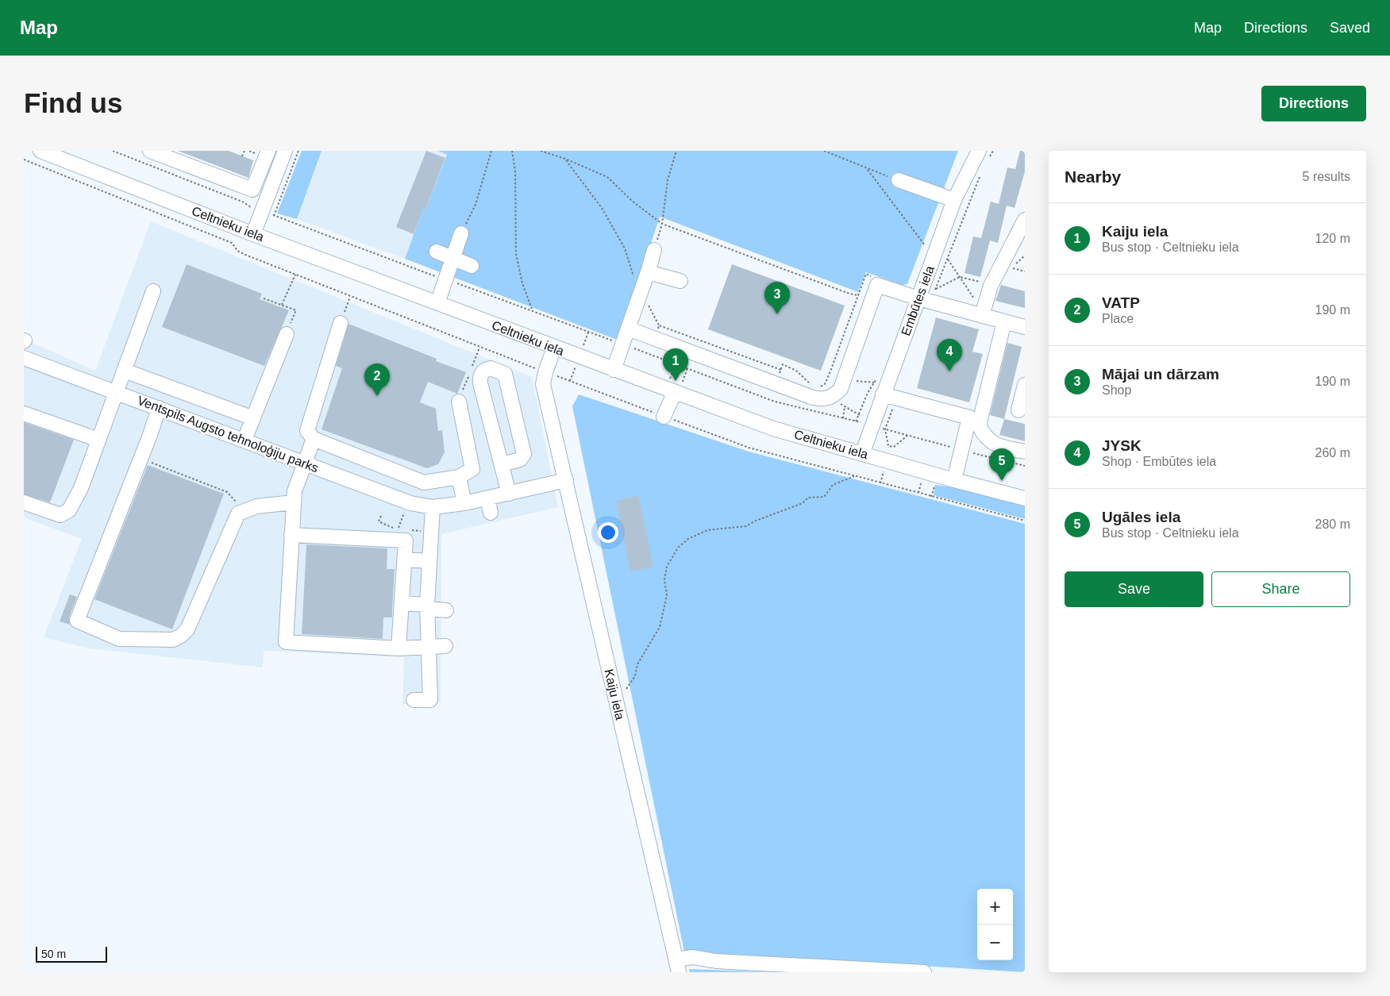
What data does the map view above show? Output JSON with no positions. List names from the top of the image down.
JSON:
{
  "streets": {
    "street": [
      "Celtnieku iela",
      "Embūtes iela",
      "Ventspils Augsto tehnoloģiju parks",
      "Kaiju iela"
    ]
  },
  "crossings": [
    ["Celtnieku iela", "Embūtes iela"],
    ["Celtnieku iela", "Kaiju iela"],
    ["Ventspils Augsto tehnoloģiju parks", "Kaiju iela"]
  ],
  "scale_bar": "50 m",
  "page": {
    "header": "Map",
    "nav": ["Map", "Directions", "Saved"],
    "buttons": [
      "Directions",
      ["Save", "Share"]
    ],
    "title": "Find us",
    "heading": ["Nearby", "5 results"],
    "list": [
      {
        "mark": "1",
        "name": "Kaiju iela",
        "note": "Bus stop · Celtnieku iela",
        "value": "120 m"
      },
      {
        "mark": "2",
        "name": "VATP",
        "note": "Place",
        "value": "190 m"
      },
      {
        "mark": "3",
        "name": "Mājai un dārzam",
        "note": "Shop",
        "value": "190 m"
      },
      {
        "mark": "4",
        "name": "JYSK",
        "note": "Shop · Embūtes iela",
        "value": "260 m"
      },
      {
        "mark": "5",
        "name": "Ugāles iela",
        "note": "Bus stop · Celtnieku iela",
        "value": "280 m"
      }
    ],
    "pins": [
      "3",
      "4",
      "1",
      "2",
      "5"
    ],
    "map_buttons": ["+", "−"],
    "scale": "50 m"
  }
}
